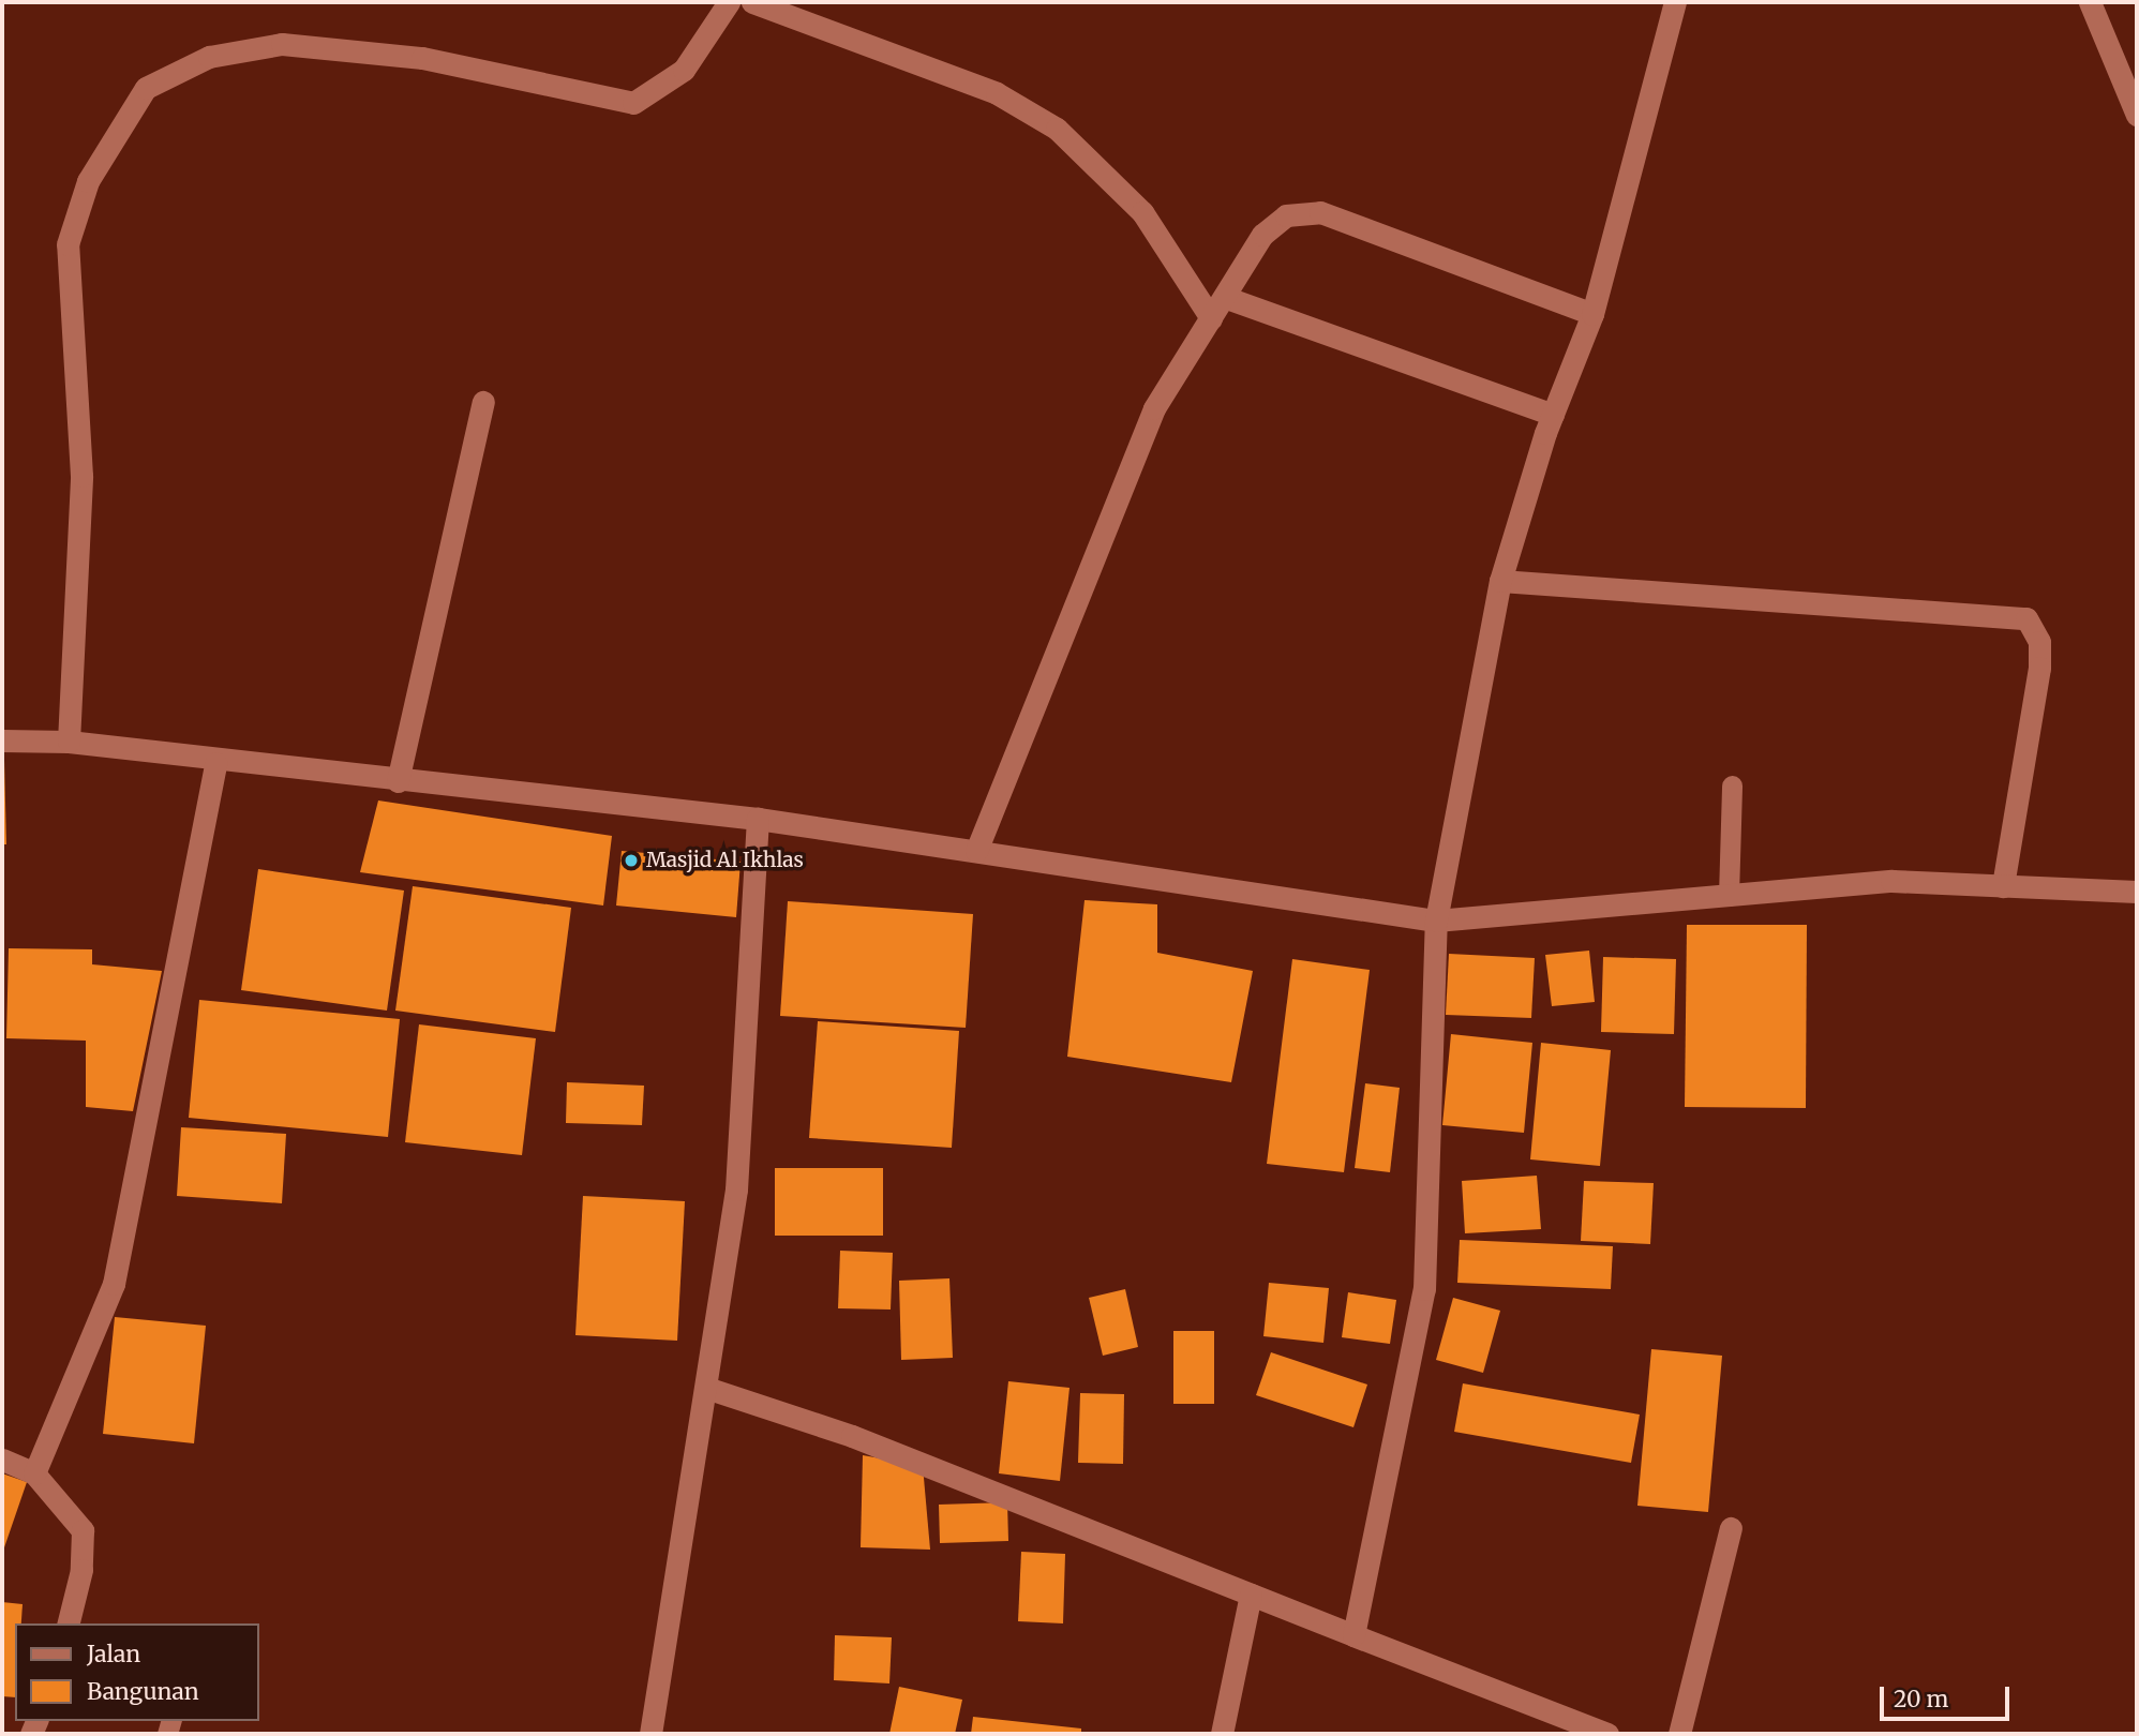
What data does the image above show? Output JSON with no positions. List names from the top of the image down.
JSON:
{
  "places": ["Masjid Al Ikhlas"],
  "legend": ["Jalan", "Bangunan"],
  "scale_bar": "20 m"
}
